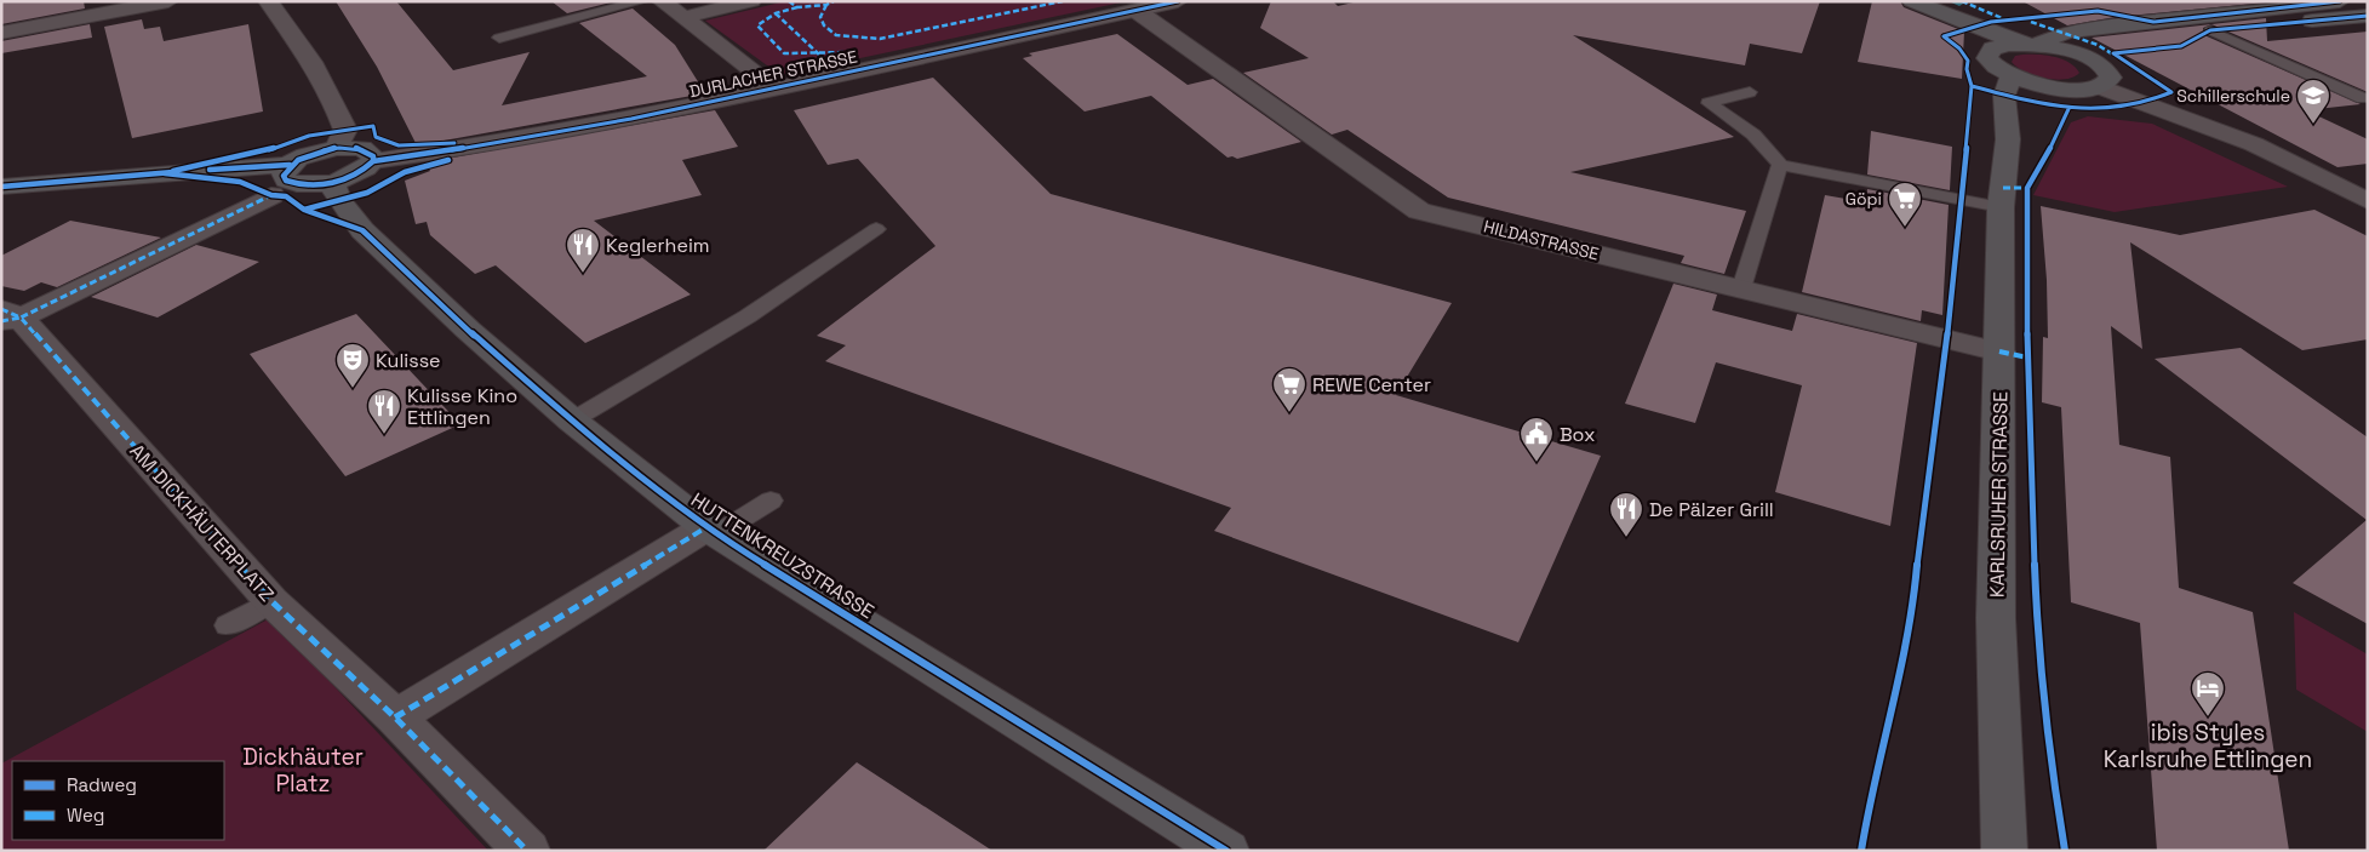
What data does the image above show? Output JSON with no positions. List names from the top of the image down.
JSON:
{
  "streets": {
    "main road": ["DURLACHER STRASSE", "KARLSRUHER STRASSE", "HUTTENKREUZSTRASSE"],
    "street": ["HILDASTRASSE", "AM DICKHÄUTERPLATZ"]
  },
  "crossings": [
    ["DURLACHER STRASSE", "HILDASTRASSE"],
    ["DURLACHER STRASSE", "HUTTENKREUZSTRASSE"],
    ["HILDASTRASSE", "KARLSRUHER STRASSE"]
  ],
  "parks": ["Dickhäuter Platz"],
  "places": {
    "school or university": ["Schillerschule"],
    "supermarket": ["Göpi", "REWE Center"],
    "restaurant": ["Keglerheim", "Kulisse Kino Ettlingen", "De Pälzer Grill"],
    "theatre": ["Kulisse"],
    "public building": ["Box"],
    "hotel": ["ibis Styles Karlsruhe Ettlingen"]
  },
  "legend": ["Radweg", "Weg"]
}
